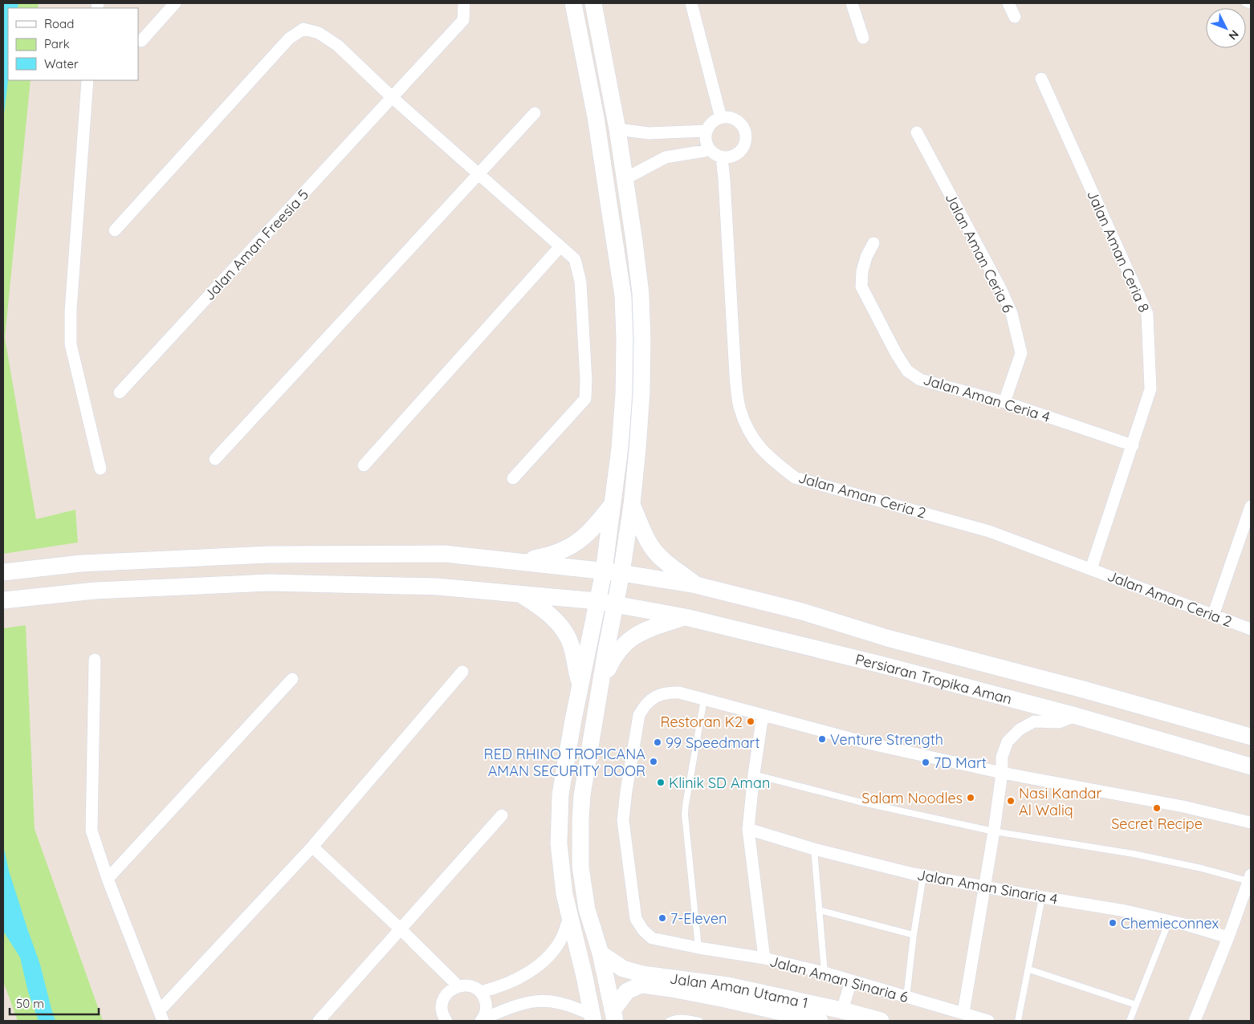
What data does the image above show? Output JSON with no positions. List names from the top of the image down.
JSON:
{
  "streets": {
    "main road": ["Persiaran Tropika Aman", "Jalan Aman Utama 1"],
    "street": [
      "Jalan Aman Freesia 5",
      "Jalan Aman Ceria 8",
      "Jalan Aman Ceria 6",
      "Jalan Aman Ceria 4",
      "Jalan Aman Ceria 2",
      "Jalan Aman Sinaria 4",
      "Jalan Aman Sinaria 6"
    ]
  },
  "crossings": [
    ["Jalan Aman Ceria 8", "Jalan Aman Ceria 4"],
    ["Jalan Aman Ceria 8", "Jalan Aman Ceria 2"],
    ["Jalan Aman Ceria 6", "Jalan Aman Ceria 4"]
  ],
  "places": [
    "Restoran K2",
    "Venture Strength",
    "99 Speedmart",
    "RED RHINO TROPICANA AMAN SECURITY DOOR",
    "7D Mart",
    "Klinik SD Aman",
    "Salam Noodles",
    "Nasi Kandar Al Waliq",
    "Secret Recipe",
    "7-Eleven",
    "Chemieconnex"
  ],
  "legend": ["Road", "Park", "Water"],
  "scale_bar": "50 m",
  "north": "bottom right"
}
